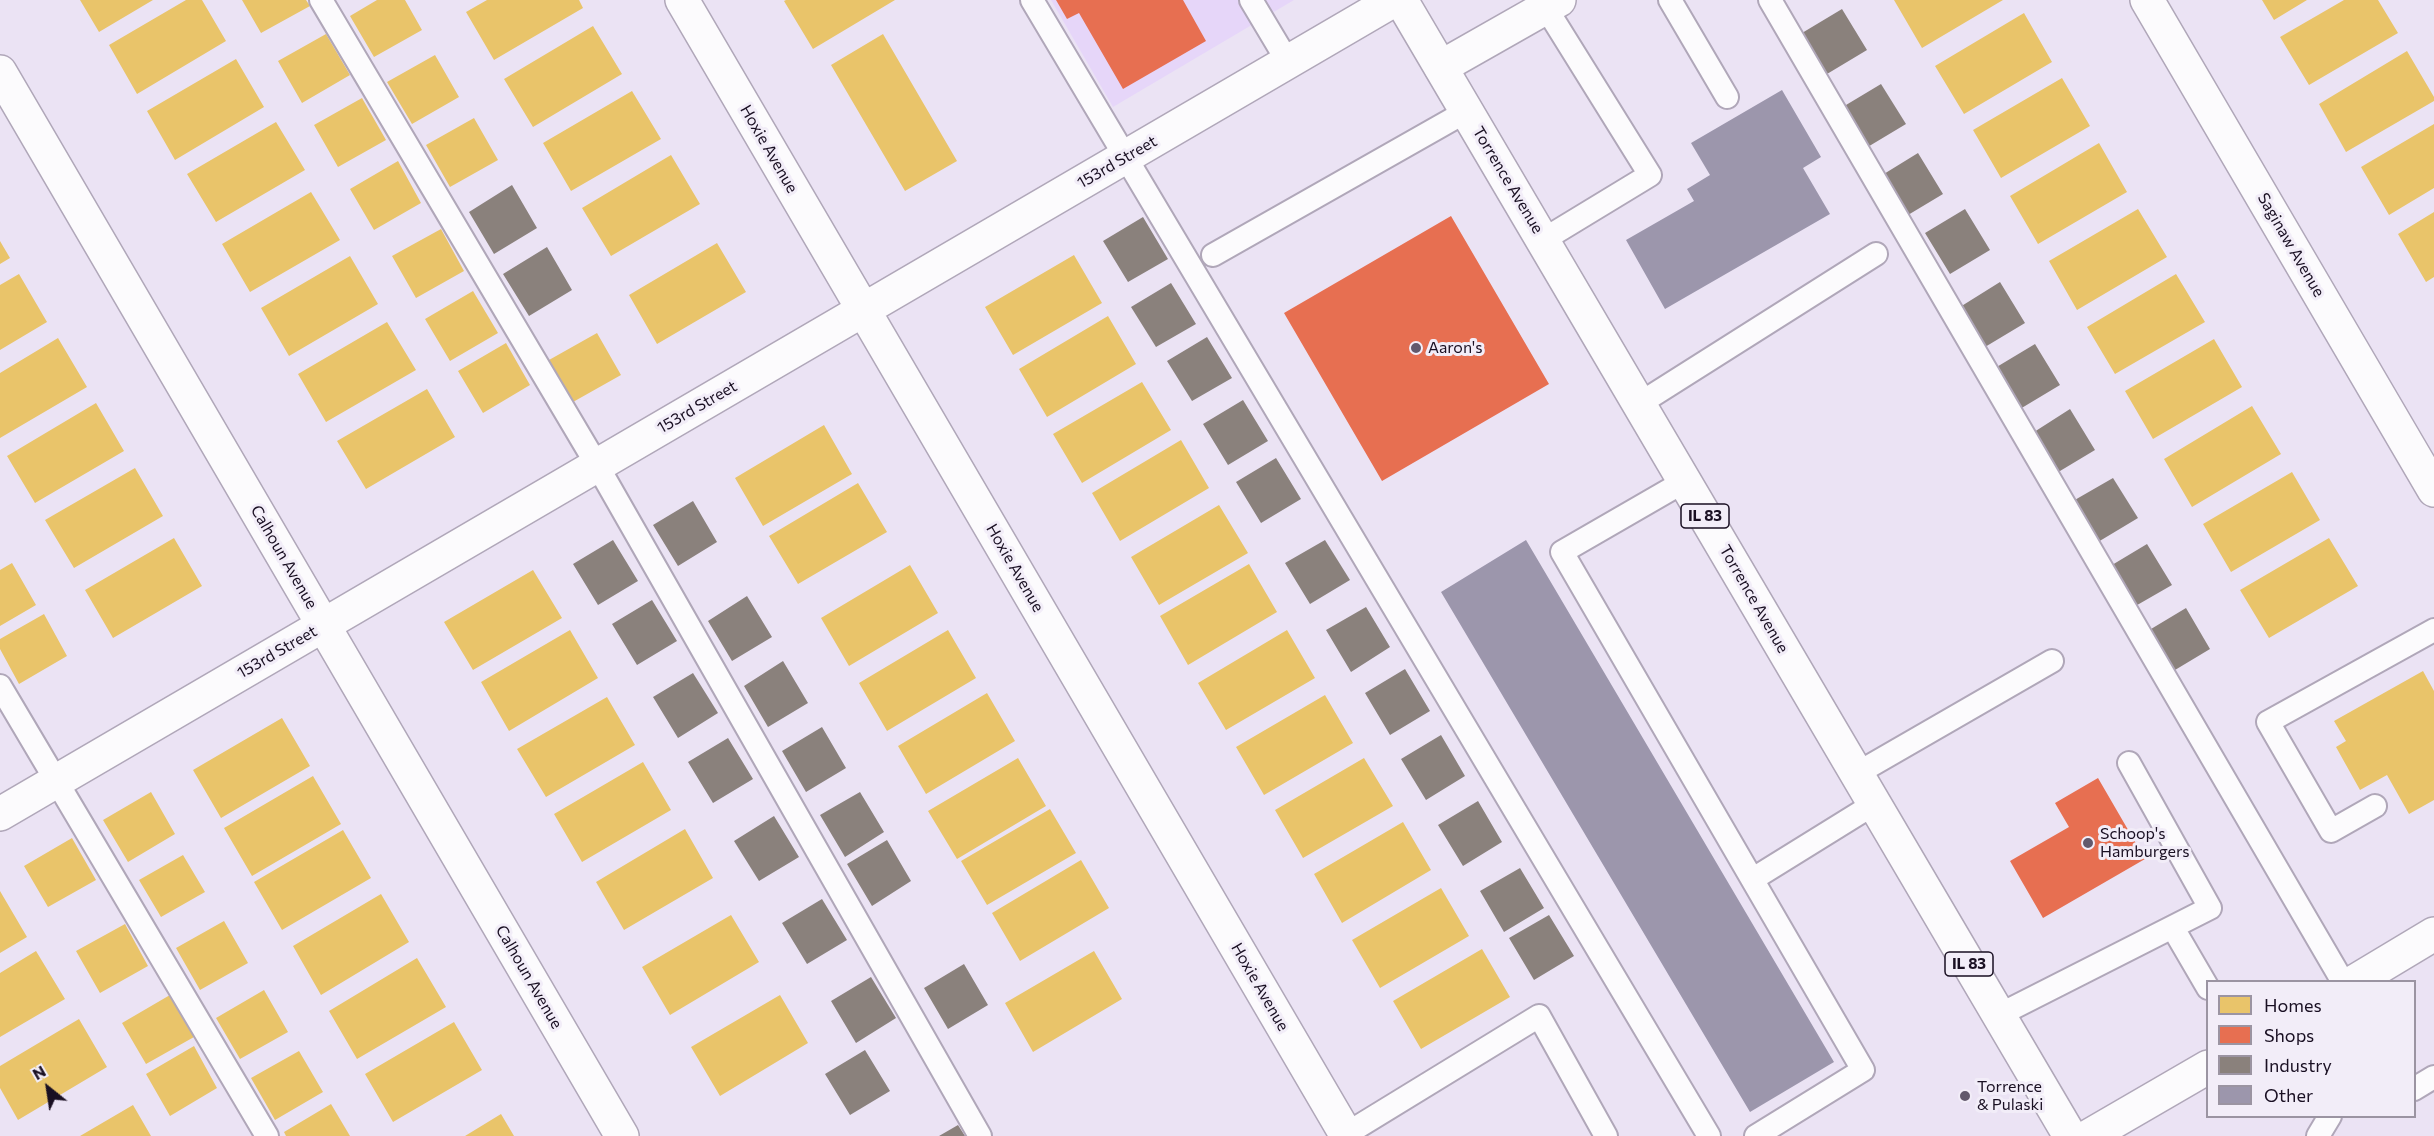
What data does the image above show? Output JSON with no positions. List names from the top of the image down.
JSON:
{
  "streets": {
    "street": [
      "Hoxie Avenue",
      "153rd Street",
      "Torrence Avenue",
      "Saginaw Avenue",
      "IL 83",
      "Calhoun Avenue"
    ]
  },
  "crossings": [
    ["Hoxie Avenue", "153rd Street"],
    ["153rd Street", "Calhoun Avenue"]
  ],
  "places": ["Aaron's", "Schoop's Hamburgers", "Torrence & Pulaski"],
  "legend": [
    "Homes",
    "Shops",
    "Industry",
    "Other"
  ],
  "north": "top left"
}
